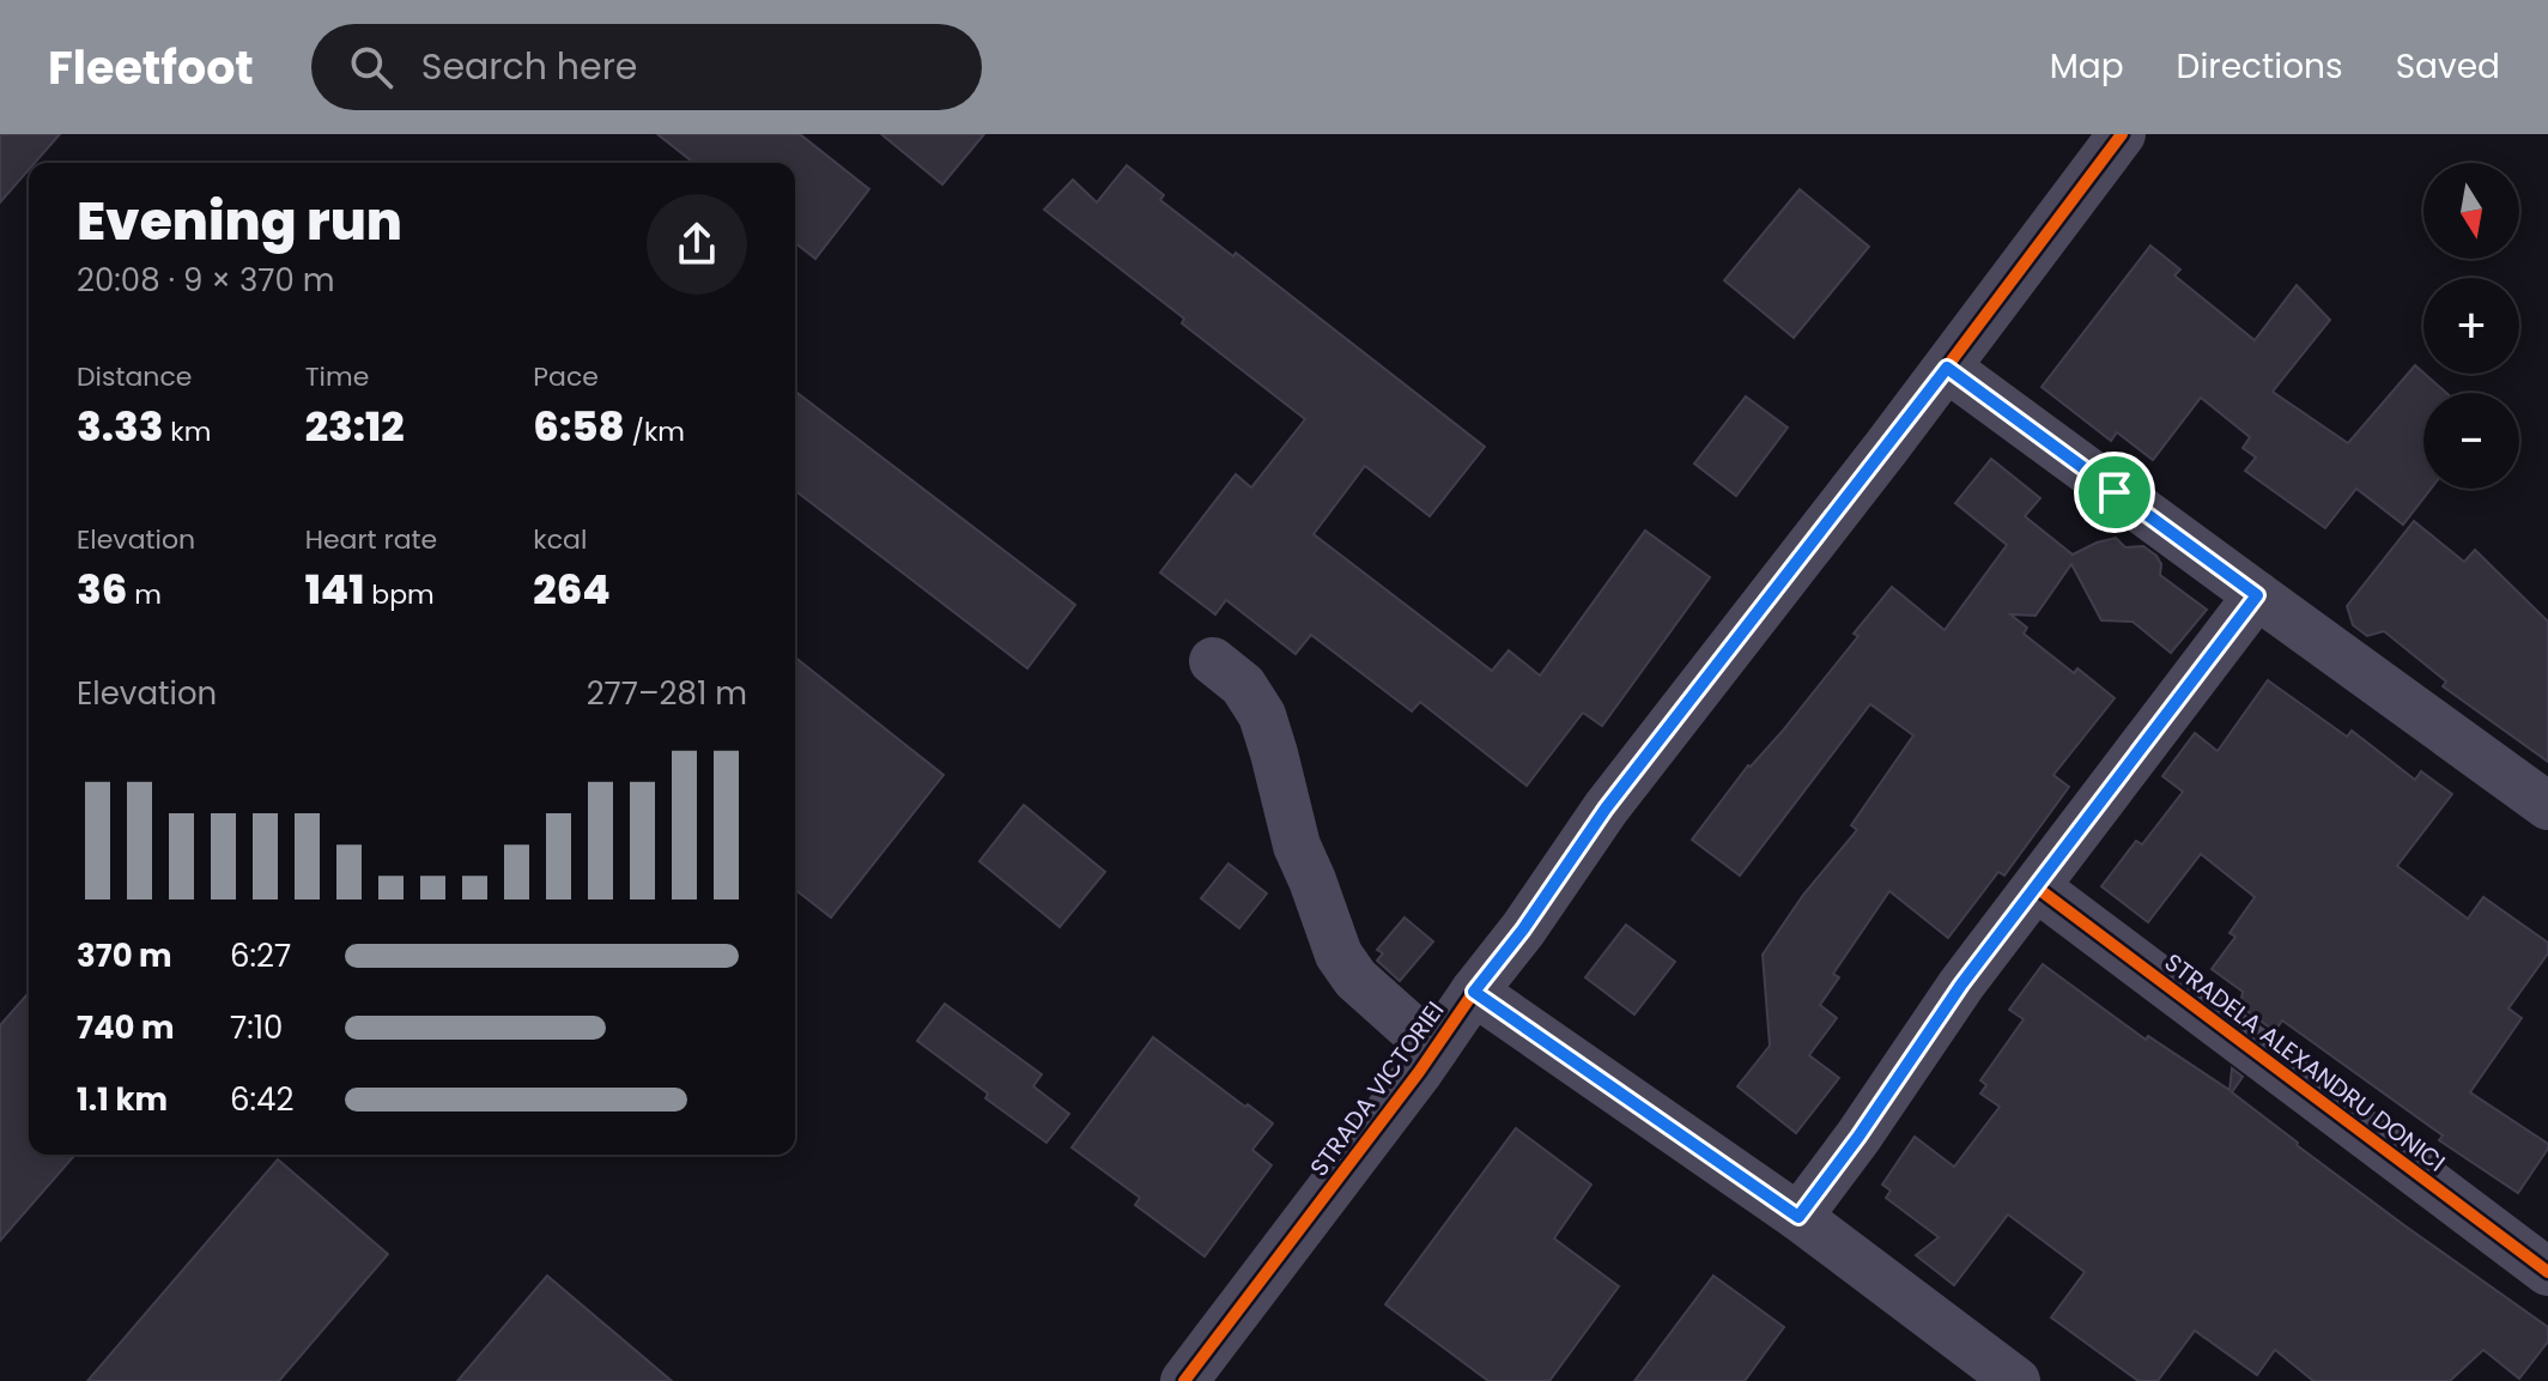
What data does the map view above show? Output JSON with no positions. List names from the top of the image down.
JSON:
{
  "streets": {
    "street": ["STRADELA ALEXANDRU DONICI", "STRADA VICTORIEI"]
  },
  "north": "bottom",
  "page": {
    "header": "Fleetfoot",
    "search": "Search here",
    "nav": ["Map", "Directions", "Saved"],
    "map_buttons": ["+", "−"],
    "heading": ["Evening run", "20:08 · 9 × 370 m"],
    "stats": [
      ["Distance", "3.33 km"],
      ["Time", "23:12"],
      ["Pace", "6:58 /km"],
      ["Elevation", "36 m"],
      ["Heart rate", "141 bpm"],
      ["kcal", "264"]
    ],
    "chart": ["Elevation", "277–281 m"],
    "list": [
      {
        "name": "370 m",
        "note": "6:27"
      },
      {
        "name": "740 m",
        "note": "7:10"
      },
      {
        "name": "1.1 km",
        "note": "6:42"
      }
    ]
  }
}
